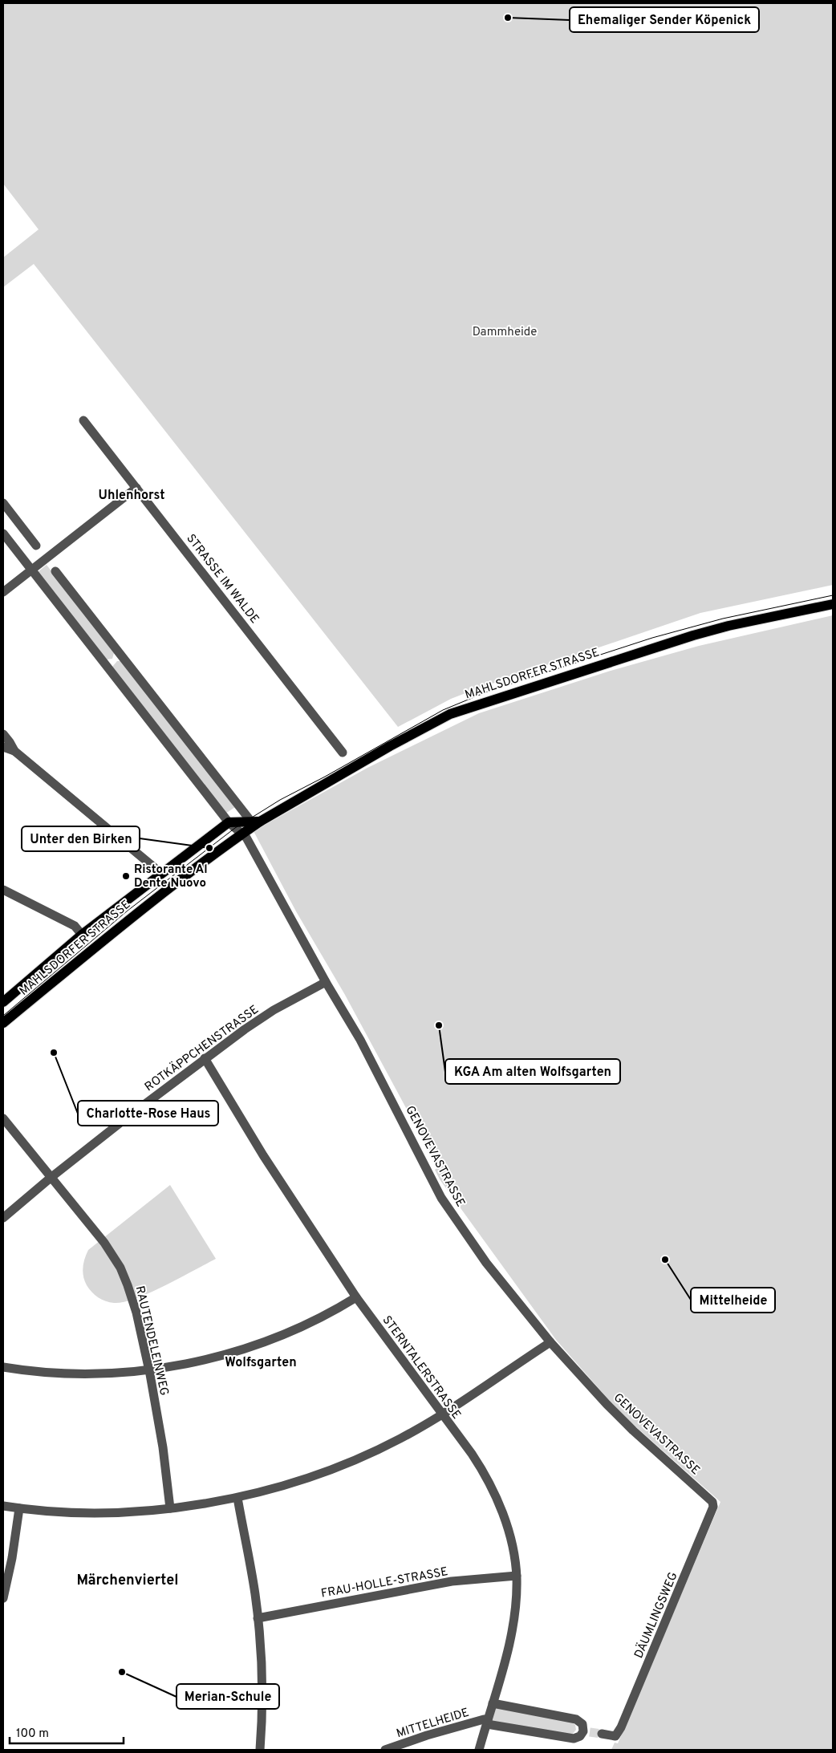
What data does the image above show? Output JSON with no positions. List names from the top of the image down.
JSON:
{
  "streets": {
    "main road": ["MAHLSDORFER STRASSE"],
    "street": [
      "STRASSE IM WALDE",
      "ROTKÄPPCHENSTRASSE",
      "GENOVEVASTRASSE",
      "RAUTENDELEINWEG",
      "STERNTALERSTRASSE",
      "FRAU-HOLLE-STRASSE",
      "DÄUMLINGSWEG",
      "MITTELHEIDE"
    ]
  },
  "crossings": [
    ["MAHLSDORFER STRASSE", "GENOVEVASTRASSE"],
    ["ROTKÄPPCHENSTRASSE", "GENOVEVASTRASSE"],
    ["ROTKÄPPCHENSTRASSE", "RAUTENDELEINWEG"],
    ["ROTKÄPPCHENSTRASSE", "STERNTALERSTRASSE"],
    ["GENOVEVASTRASSE", "DÄUMLINGSWEG"],
    ["STERNTALERSTRASSE", "FRAU-HOLLE-STRASSE"],
    ["STERNTALERSTRASSE", "MITTELHEIDE"]
  ],
  "districts": ["Uhlenhorst", "Wolfsgarten", "Märchenviertel"],
  "parks": ["Dammheide"],
  "places": [
    "Ehemaliger Sender Köpenick",
    "Unter den Birken",
    "Ristorante Al Dente Nuovo",
    "KGA Am alten Wolfsgarten",
    "Charlotte-Rose Haus",
    "Mittelheide",
    "Merian-Schule"
  ],
  "scale_bar": "100 m"
}
